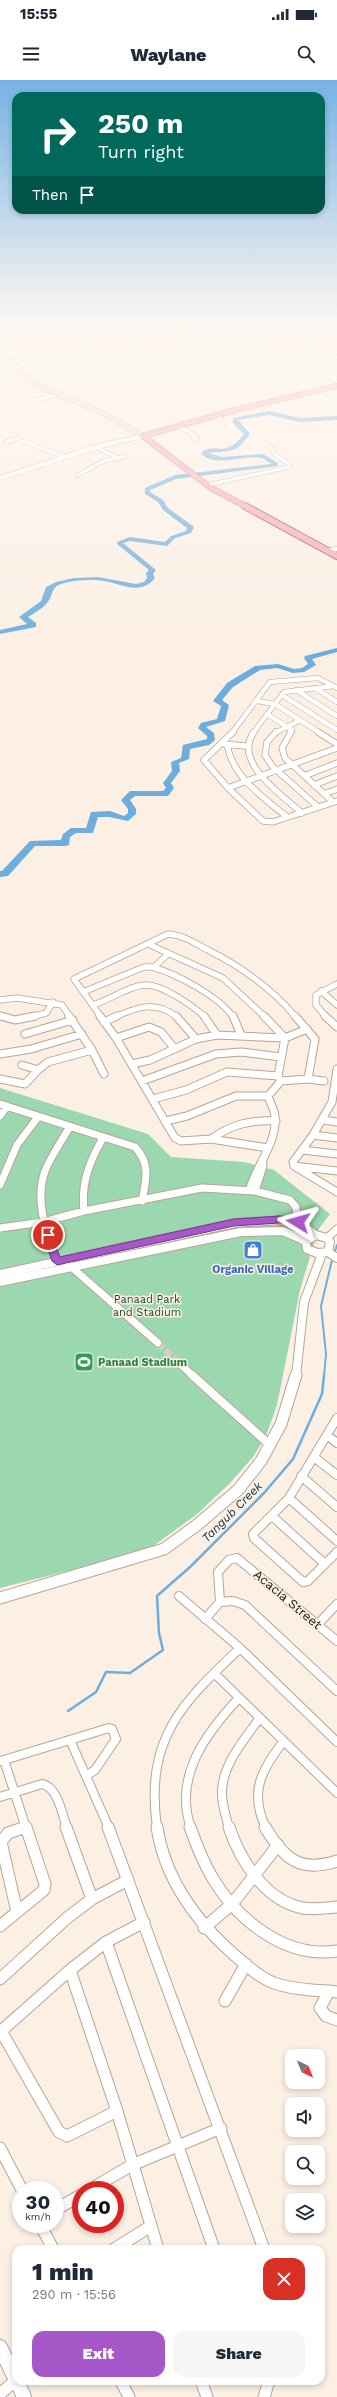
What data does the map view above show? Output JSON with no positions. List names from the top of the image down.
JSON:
{
  "streets": {
    "street": ["Acacia Street"]
  },
  "water": ["Tangub Creek"],
  "parks": ["Panaad Park and Stadium"],
  "places": {
    "shop": ["Organic Village"],
    "sports": ["Panaad Stadium"]
  },
  "north": "bottom right",
  "page": {
    "status": "15:55",
    "header": "Waylane",
    "turn": ["250 m", "Turn right"],
    "then": "Then",
    "speed": "30 km/h",
    "limit": "40",
    "heading": ["1 min", "290 m · 15:56"],
    "buttons": ["Exit", "Share"]
  }
}
